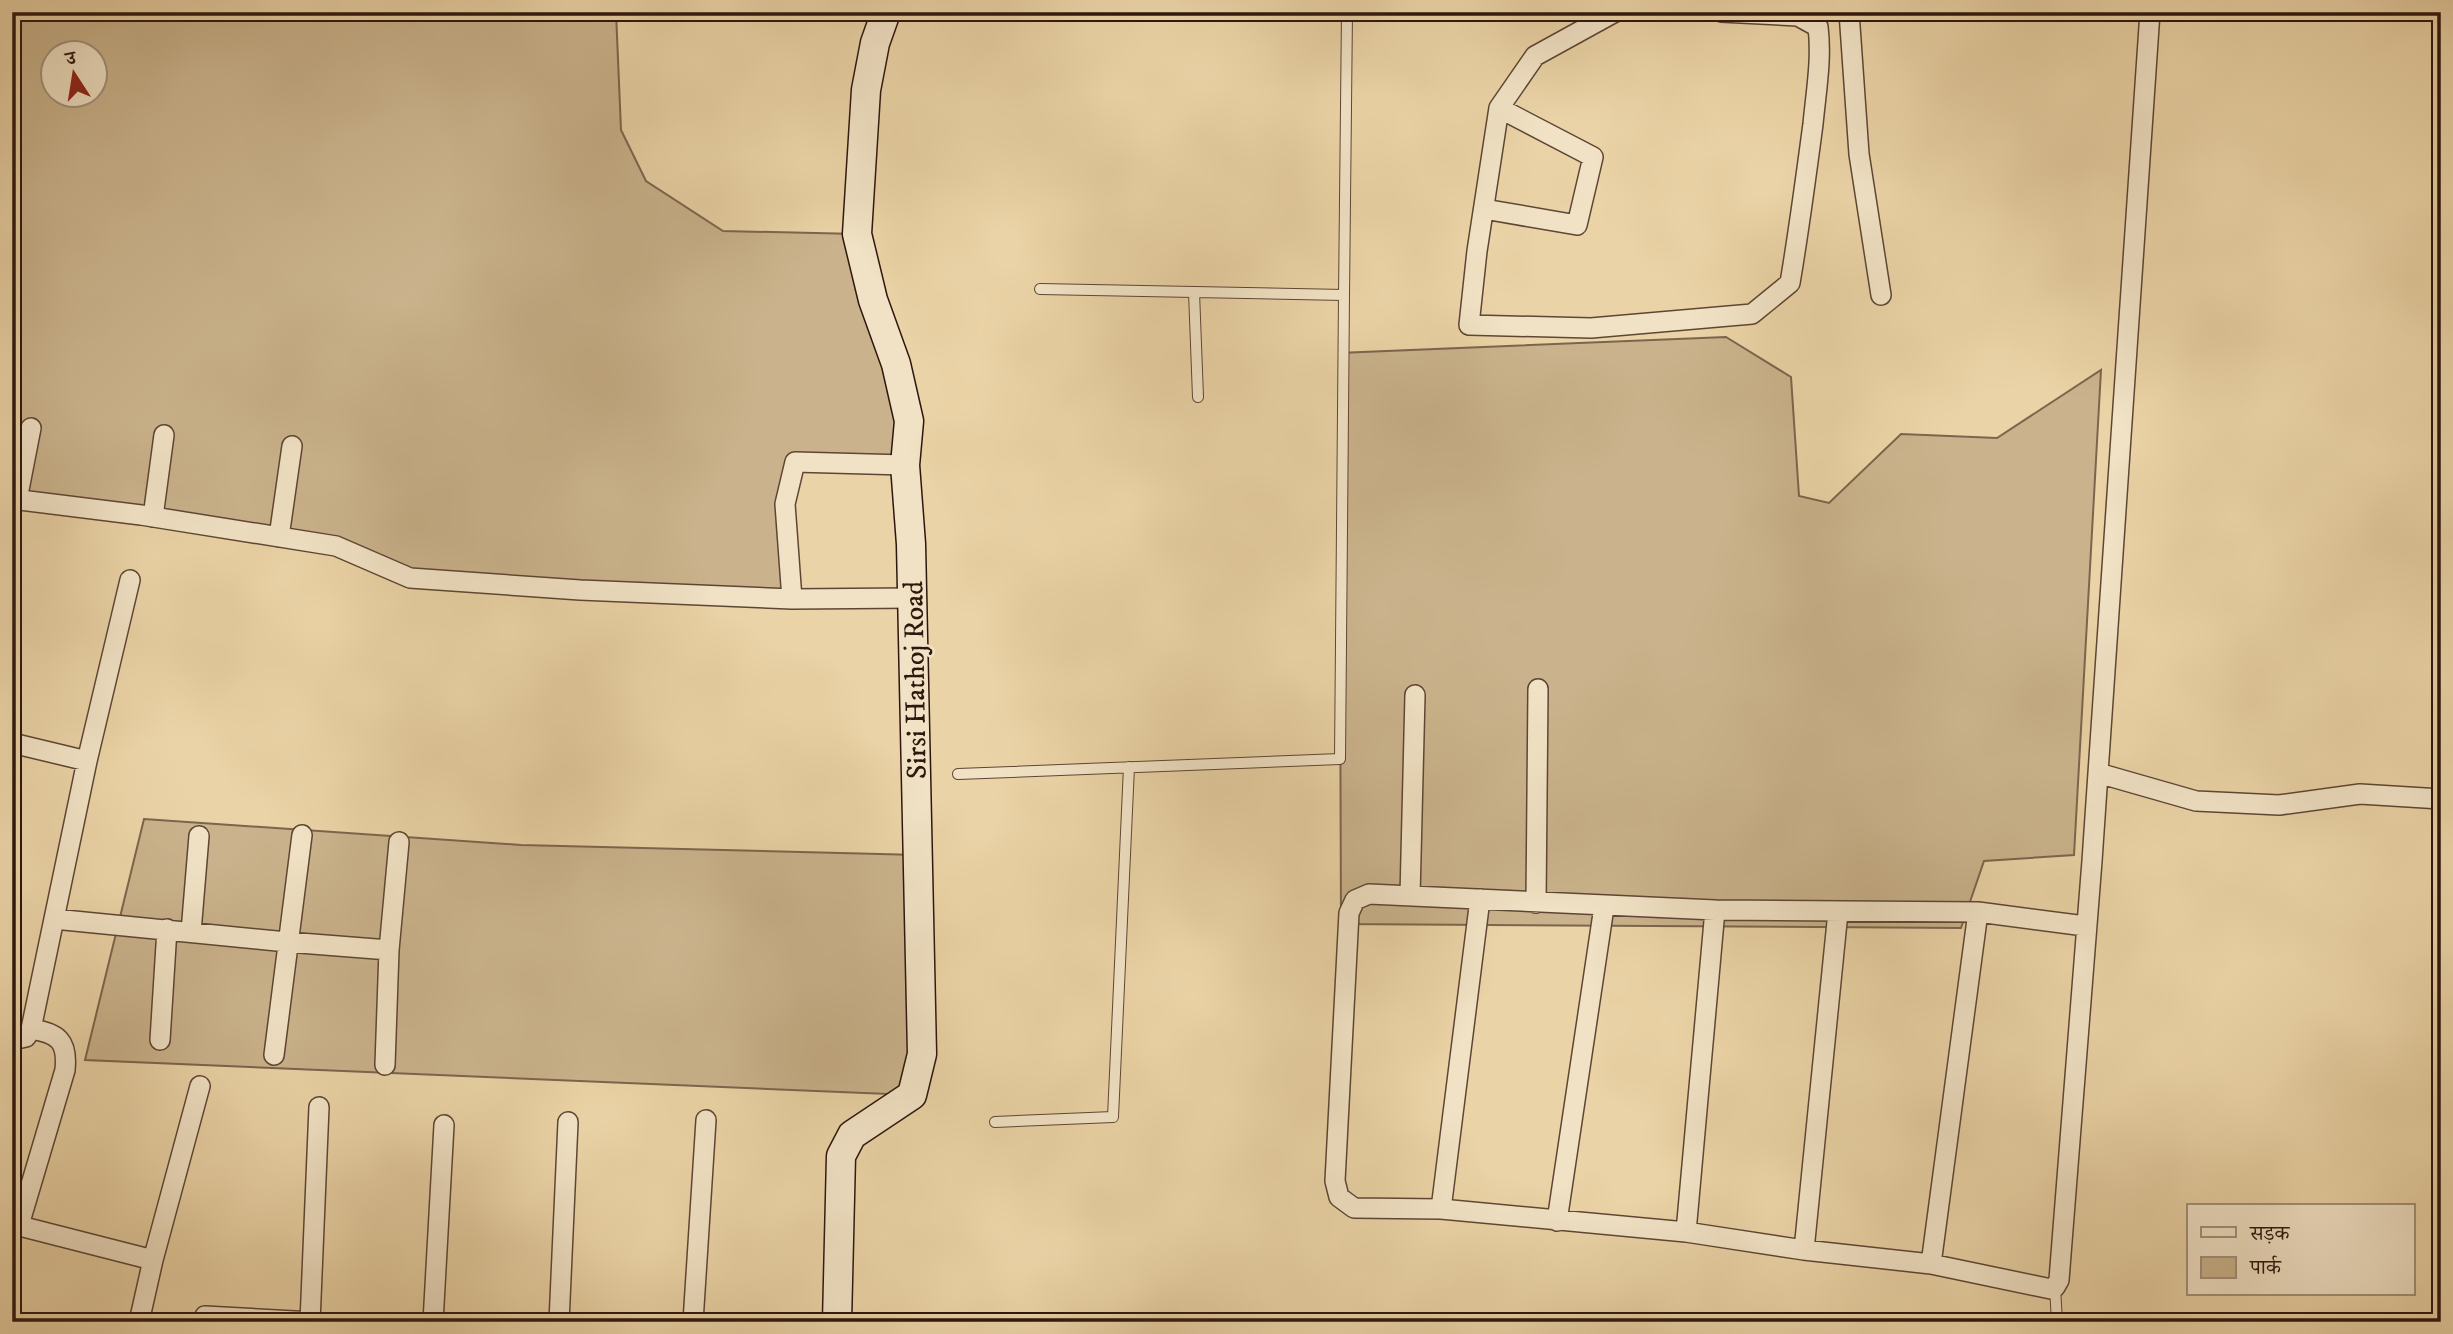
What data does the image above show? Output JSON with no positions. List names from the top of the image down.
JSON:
{
  "streets": {
    "street": ["Sirsi Hathoj Road"]
  },
  "legend": ["सड़क", "पार्क"],
  "north": "top"
}
